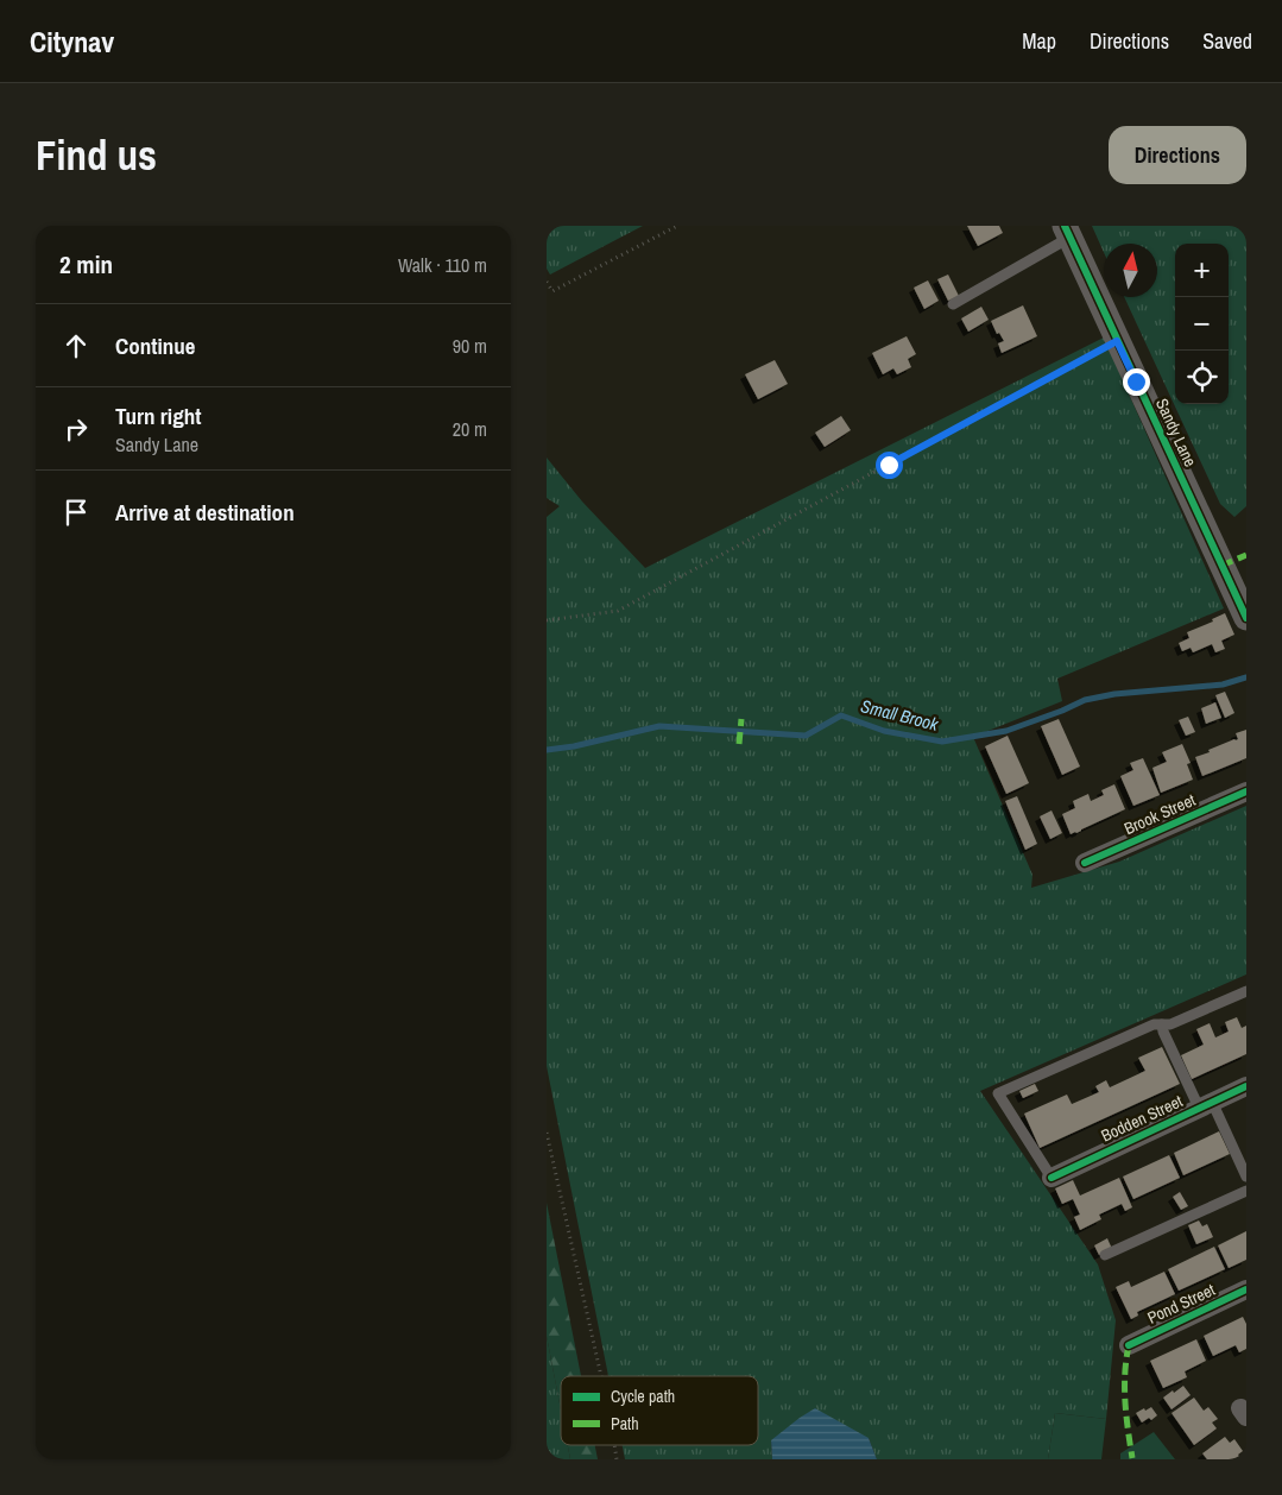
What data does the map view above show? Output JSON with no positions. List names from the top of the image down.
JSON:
{
  "streets": {
    "street": [
      "Sandy Lane",
      "Brook Street",
      "Bodden Street",
      "Pond Street"
    ]
  },
  "water": ["Small Brook"],
  "legend": ["Cycle path", "Path"],
  "north": "top",
  "page": {
    "header": "Citynav",
    "nav": ["Map", "Directions", "Saved"],
    "buttons": "Directions",
    "title": "Find us",
    "heading": ["2 min", "Walk · 110 m"],
    "map_buttons": ["+", "−"],
    "list": [
      ["Continue", "90 m"],
      ["Turn right", "Sandy Lane", "20 m"],
      "Arrive at destination"
    ]
  }
}
